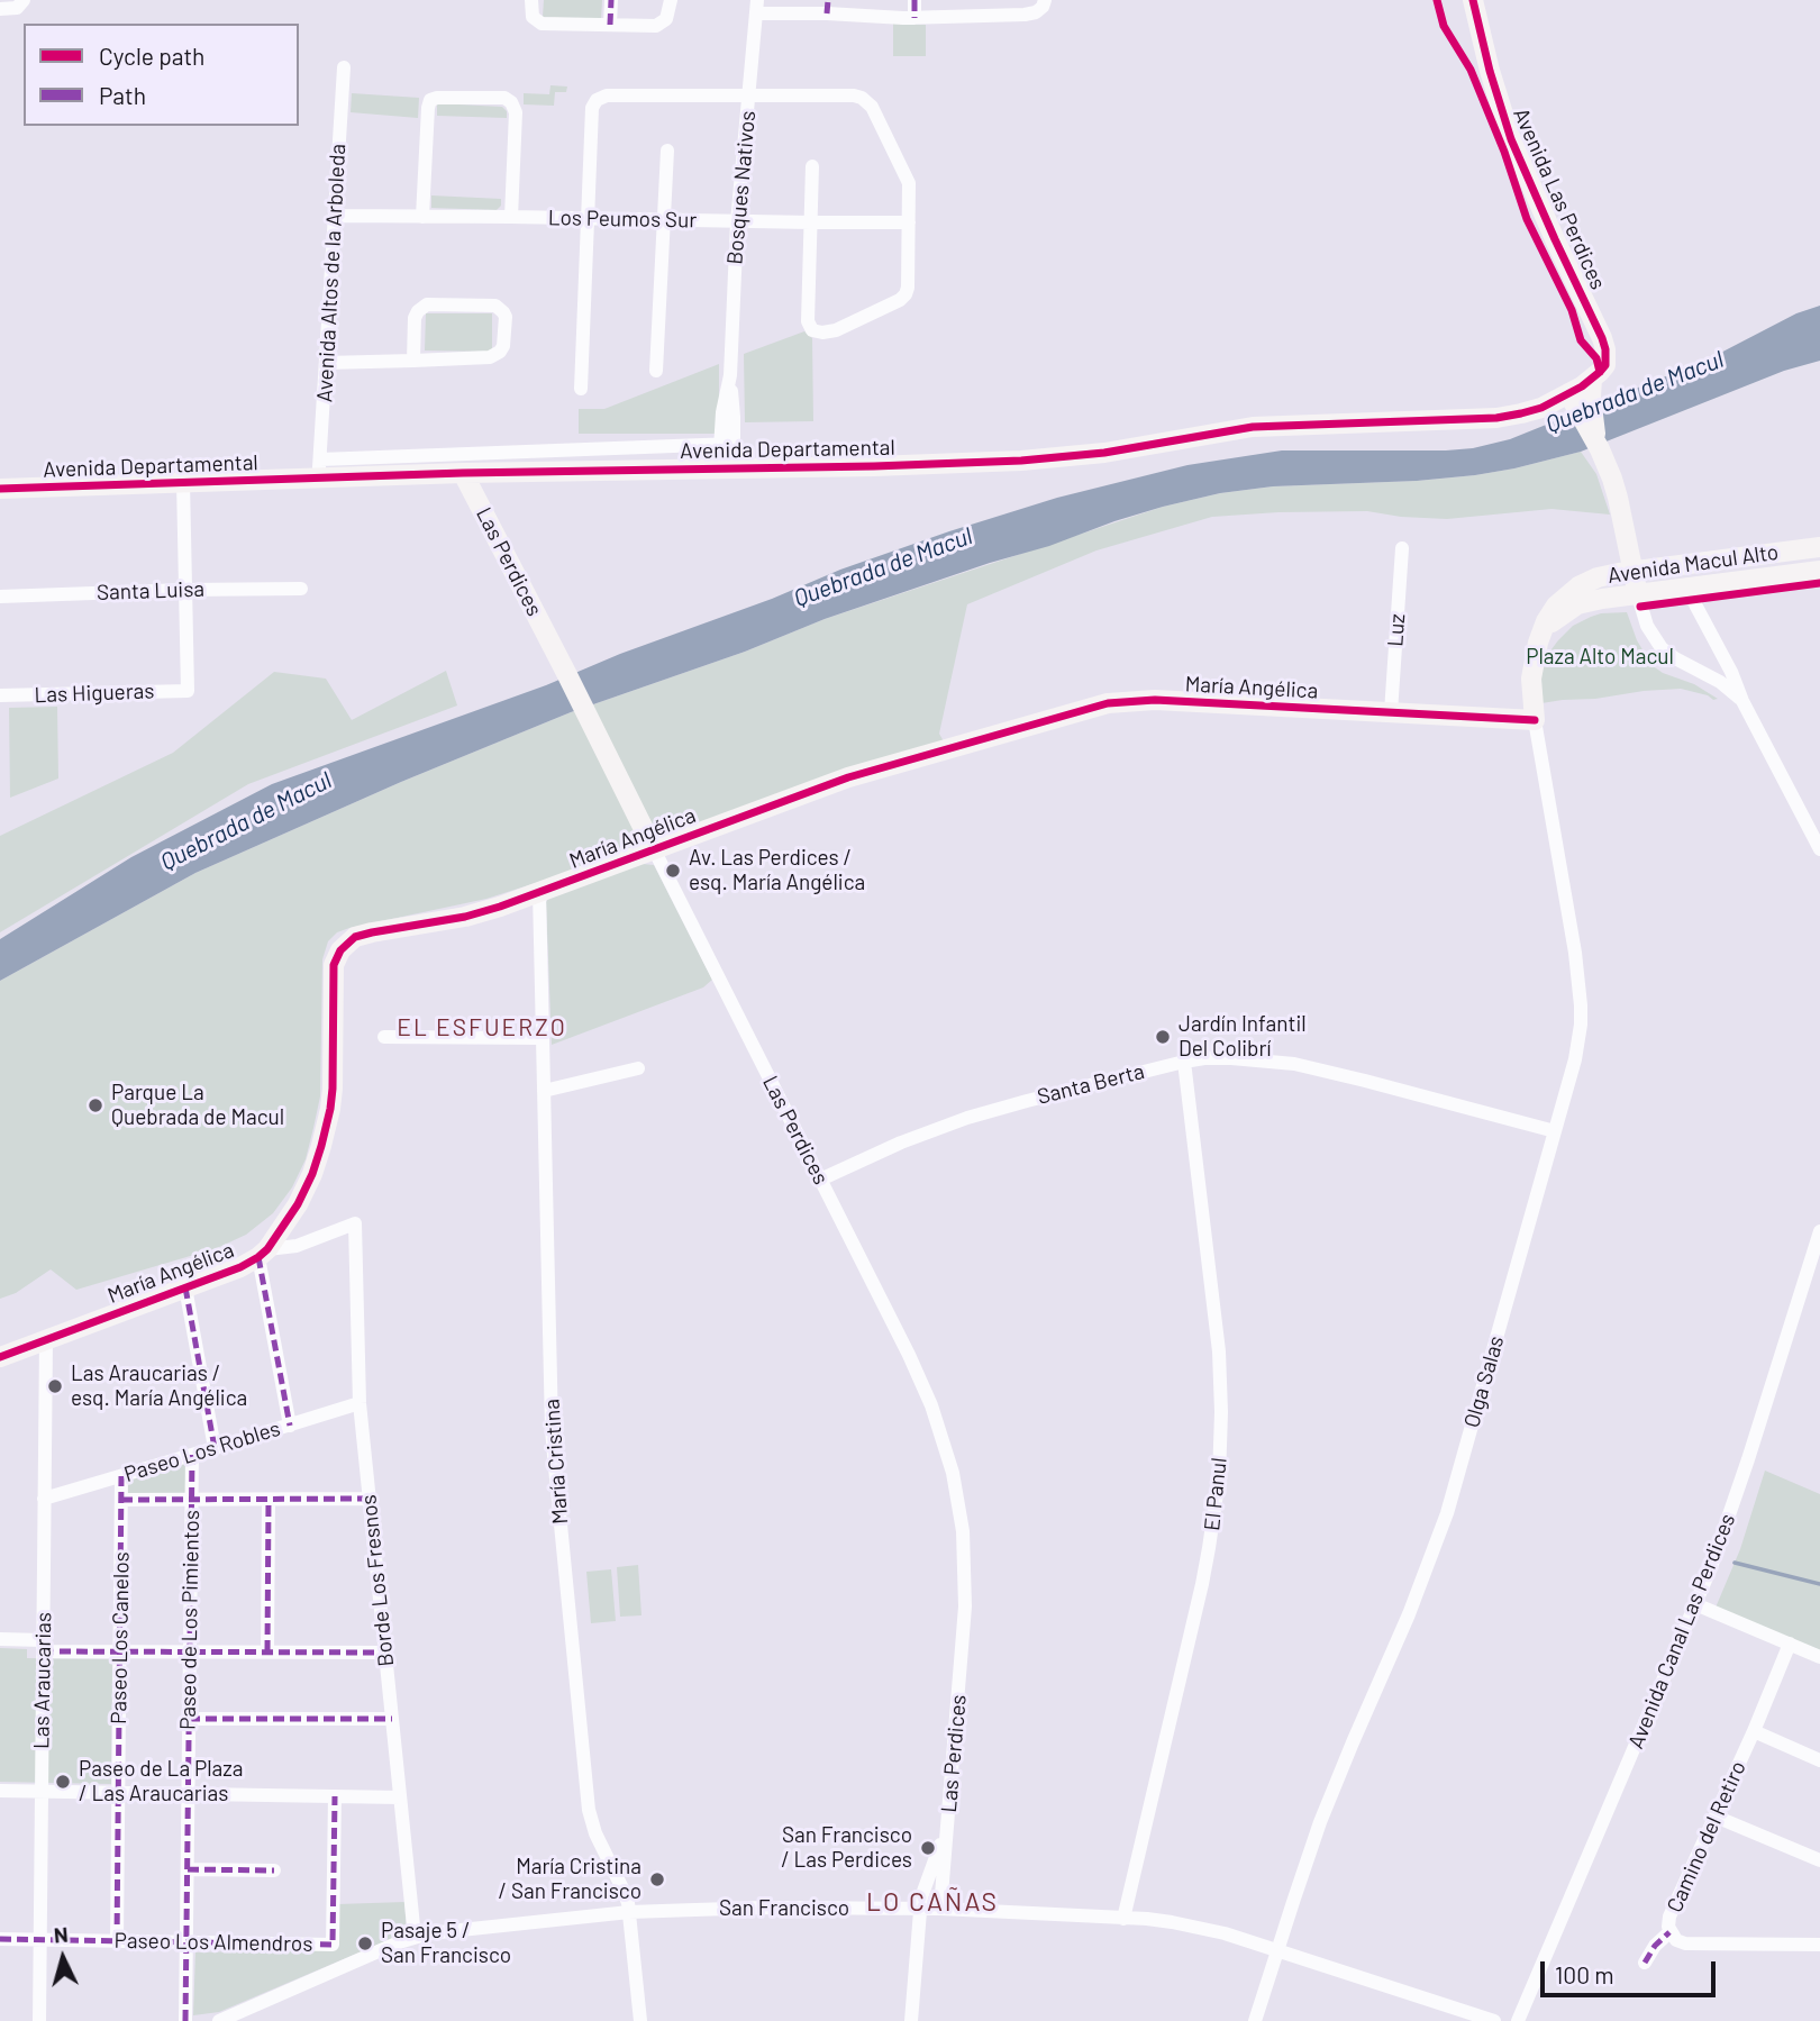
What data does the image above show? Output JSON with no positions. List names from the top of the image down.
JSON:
{
  "streets": {
    "street": [
      "Bosques Nativos",
      "Avenida Las Perdices",
      "Los Peumos Sur",
      "Avenida Altos de la Arboleda",
      "Avenida Departamental",
      "Las Perdices",
      "Avenida Macul Alto",
      "Santa Luisa",
      "Luz",
      "María Angélica",
      "Las Higueras",
      "Santa Berta",
      "Olga Salas",
      "Paseo Los Robles",
      "María Cristina",
      "El Panul",
      "Borde Los Fresnos",
      "Paseo de Los Pimientos",
      "Avenida Canal Las Perdices",
      "Paseo Los Canelos",
      "Las Araucarias",
      "Camino del Retiro",
      "San Francisco",
      "Paseo Los Almendros"
    ]
  },
  "crossings": [
    ["Bosques Nativos", "Los Peumos Sur"],
    ["Bosques Nativos", "Avenida Departamental"],
    ["Avenida Las Perdices", "Avenida Departamental"],
    ["Los Peumos Sur", "Avenida Altos de la Arboleda"],
    ["Avenida Altos de la Arboleda", "Avenida Departamental"],
    ["Avenida Departamental", "Las Perdices"],
    ["Las Perdices", "María Angélica"],
    ["Las Perdices", "Santa Berta"],
    ["Las Perdices", "San Francisco"],
    ["Avenida Macul Alto", "María Angélica"],
    ["Avenida Macul Alto", "Olga Salas"],
    ["Santa Luisa", "Las Higueras"],
    ["Luz", "María Angélica"],
    ["María Angélica", "Olga Salas"],
    ["María Angélica", "María Cristina"],
    ["María Angélica", "Borde Los Fresnos"],
    ["María Angélica", "Las Araucarias"],
    ["Santa Berta", "Olga Salas"],
    ["Santa Berta", "El Panul"],
    ["Olga Salas", "San Francisco"],
    ["Paseo Los Robles", "Borde Los Fresnos"],
    ["Paseo Los Robles", "Paseo de Los Pimientos"],
    ["Paseo Los Robles", "Paseo Los Canelos"],
    ["Paseo Los Robles", "Las Araucarias"],
    ["María Cristina", "San Francisco"],
    ["El Panul", "San Francisco"],
    ["Borde Los Fresnos", "San Francisco"],
    ["Paseo de Los Pimientos", "Paseo Los Almendros"],
    ["Paseo Los Canelos", "Paseo Los Almendros"],
    ["Las Araucarias", "Paseo Los Almendros"]
  ],
  "districts": ["EL ESFUERZO", "LO CAÑAS"],
  "water": ["Quebrada de Macul"],
  "parks": ["Plaza Alto Macul"],
  "places": [
    "Av. Las Perdices / esq. María Angélica",
    "Jardín Infantil Del Colibrí",
    "Parque La Quebrada de Macul",
    "Las Araucarias / esq. María Angélica",
    "Paseo de La Plaza / Las Araucarias",
    "San Francisco / Las Perdices",
    "María Cristina / San Francisco",
    "Pasaje 5 / San Francisco"
  ],
  "legend": ["Cycle path", "Path"],
  "scale_bar": "100 m",
  "north": "top"
}
